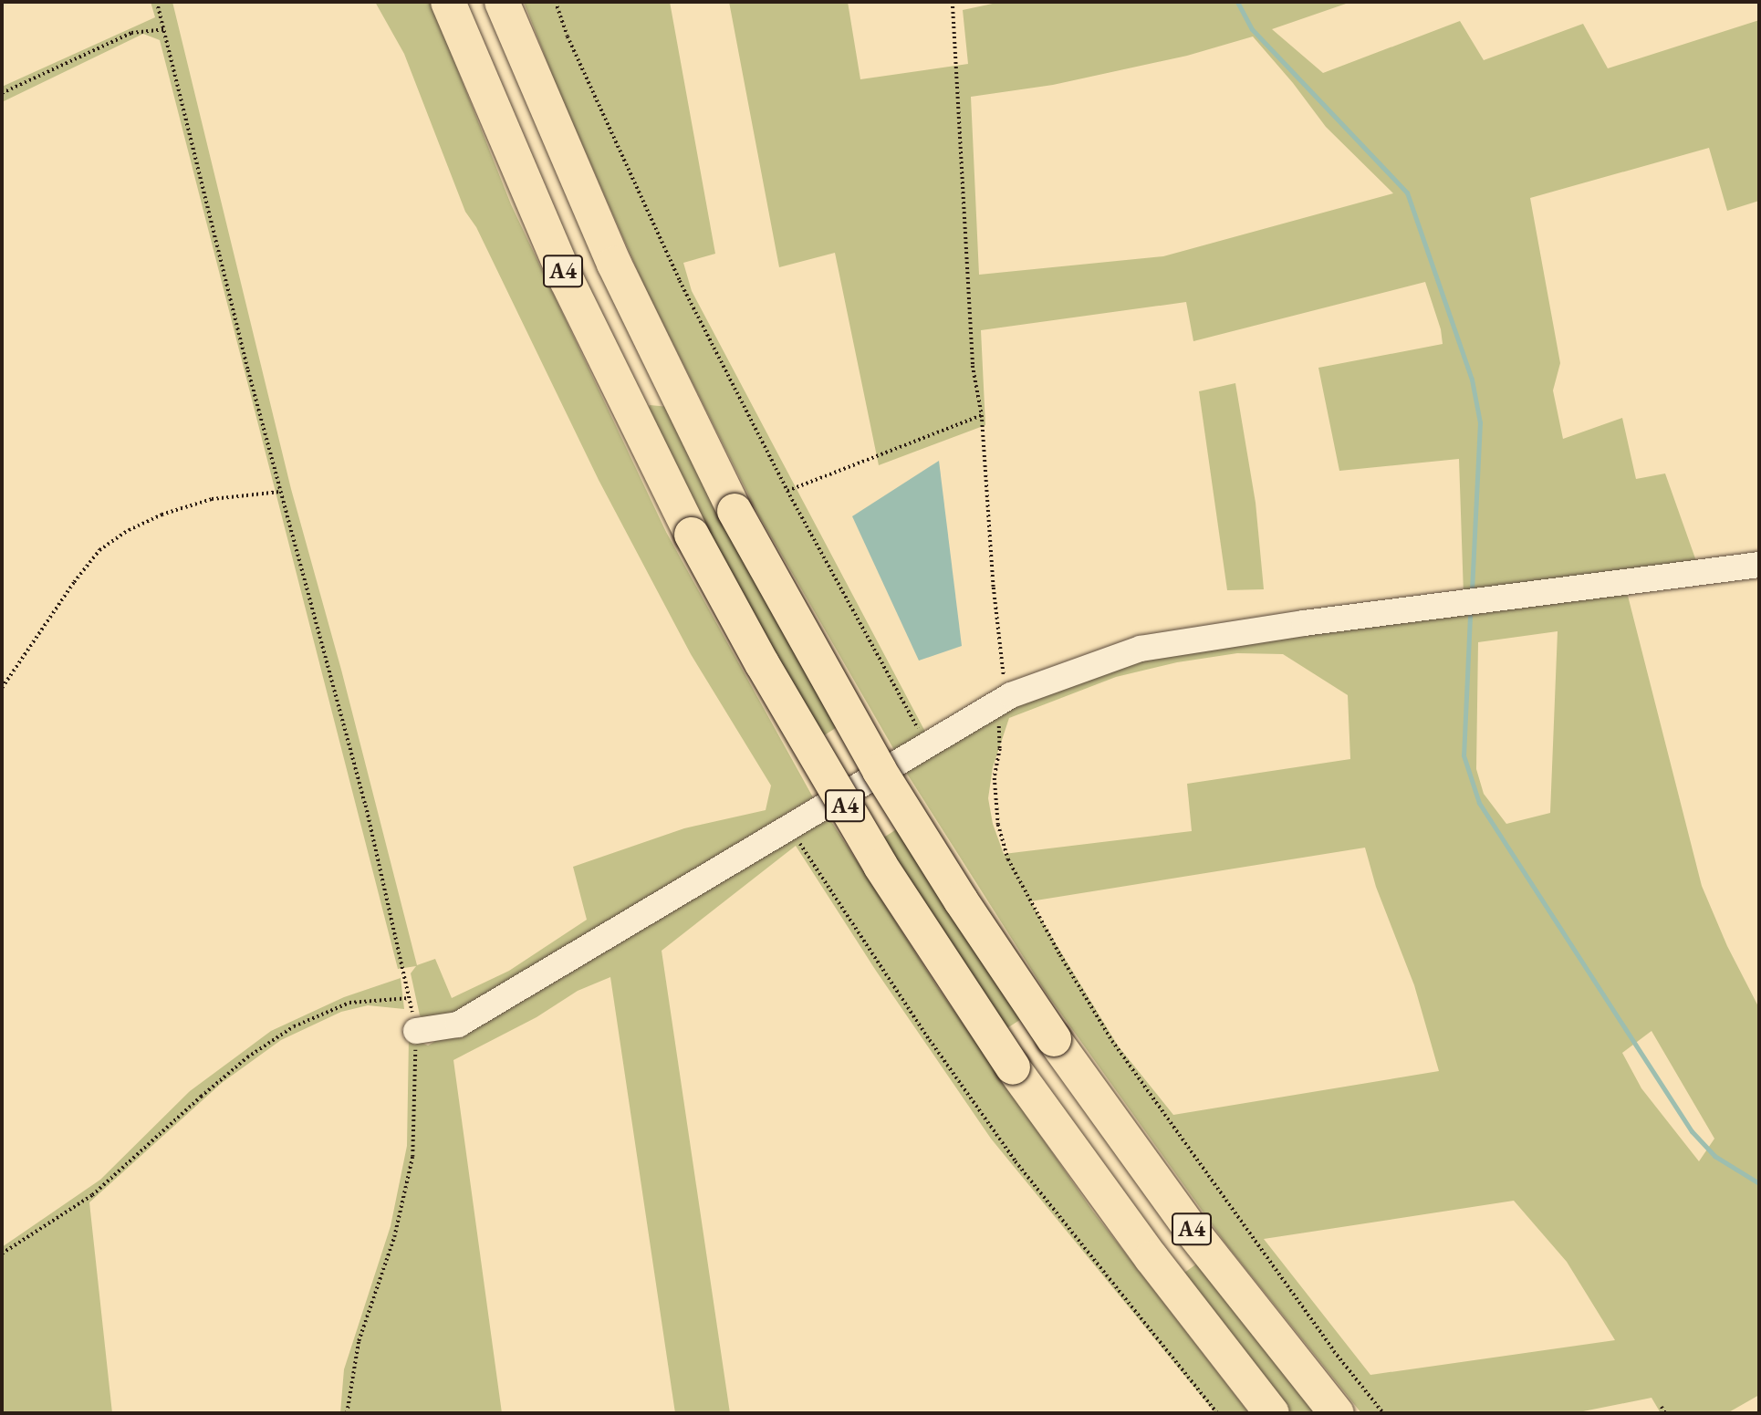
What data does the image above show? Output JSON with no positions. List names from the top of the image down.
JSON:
{
  "streets": {
    "highway": ["A4"]
  }
}
